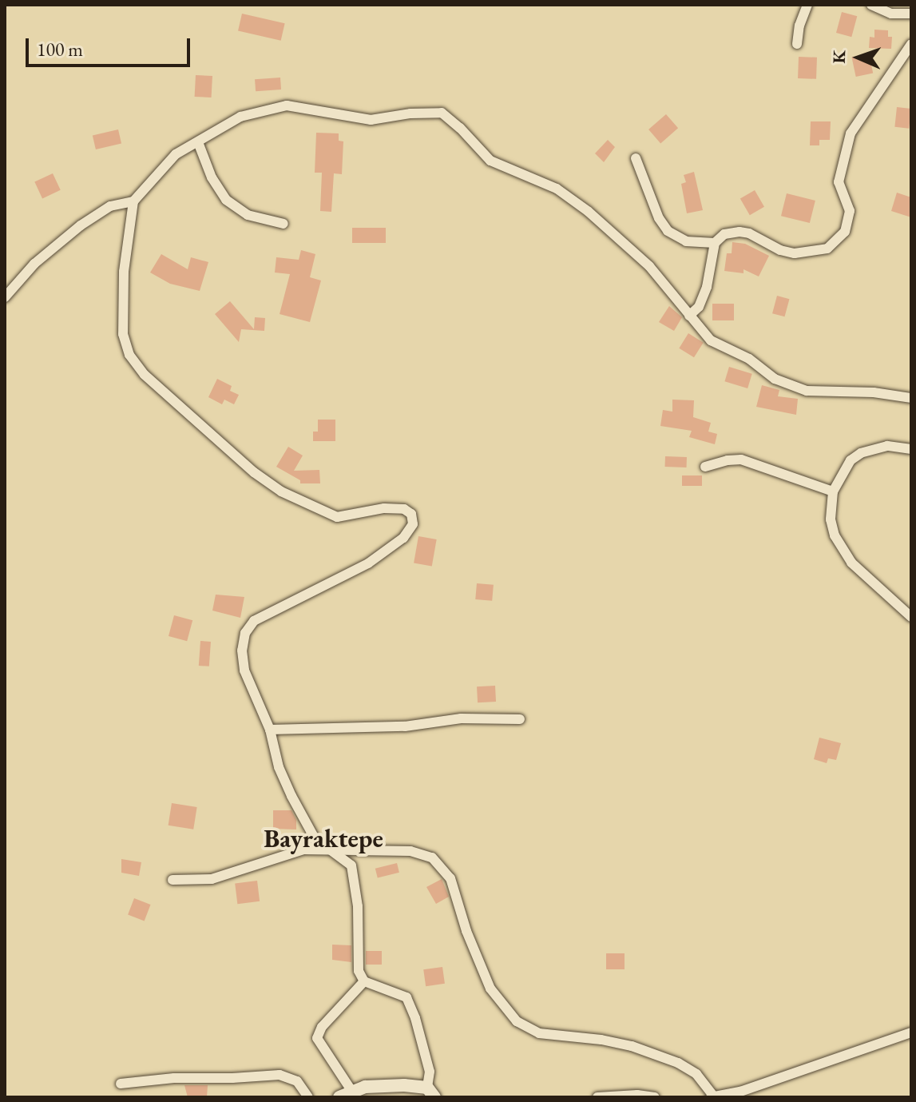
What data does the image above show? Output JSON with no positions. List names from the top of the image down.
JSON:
{
  "districts": ["Bayraktepe"],
  "scale_bar": "100 m",
  "north": "left"
}
